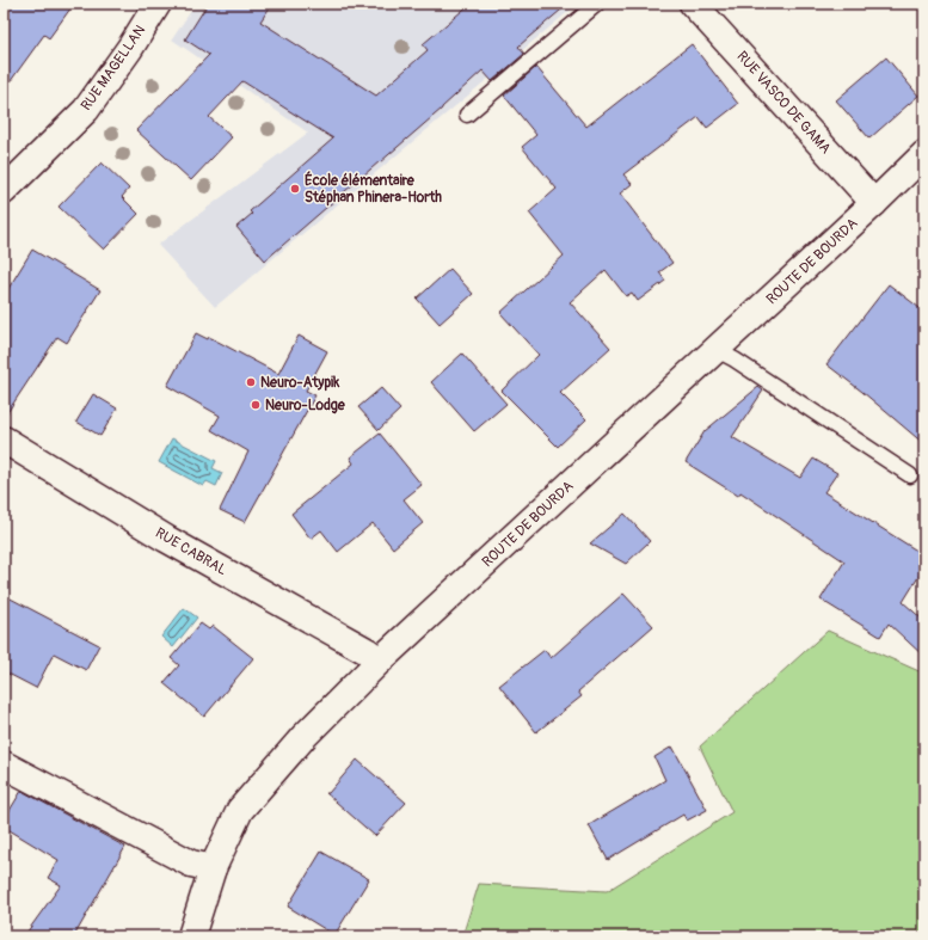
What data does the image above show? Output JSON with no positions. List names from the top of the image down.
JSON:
{
  "streets": {
    "street": [
      "RUE MAGELLAN",
      "RUE VASCO DE GAMA",
      "ROUTE DE BOURDA",
      "RUE CABRAL"
    ]
  },
  "crossings": [
    ["RUE VASCO DE GAMA", "ROUTE DE BOURDA"],
    ["ROUTE DE BOURDA", "RUE CABRAL"]
  ],
  "places": ["École élémentaire Stéphan Phinera-Horth", "Neuro-Atypik", "Neuro-Lodge"]
}
